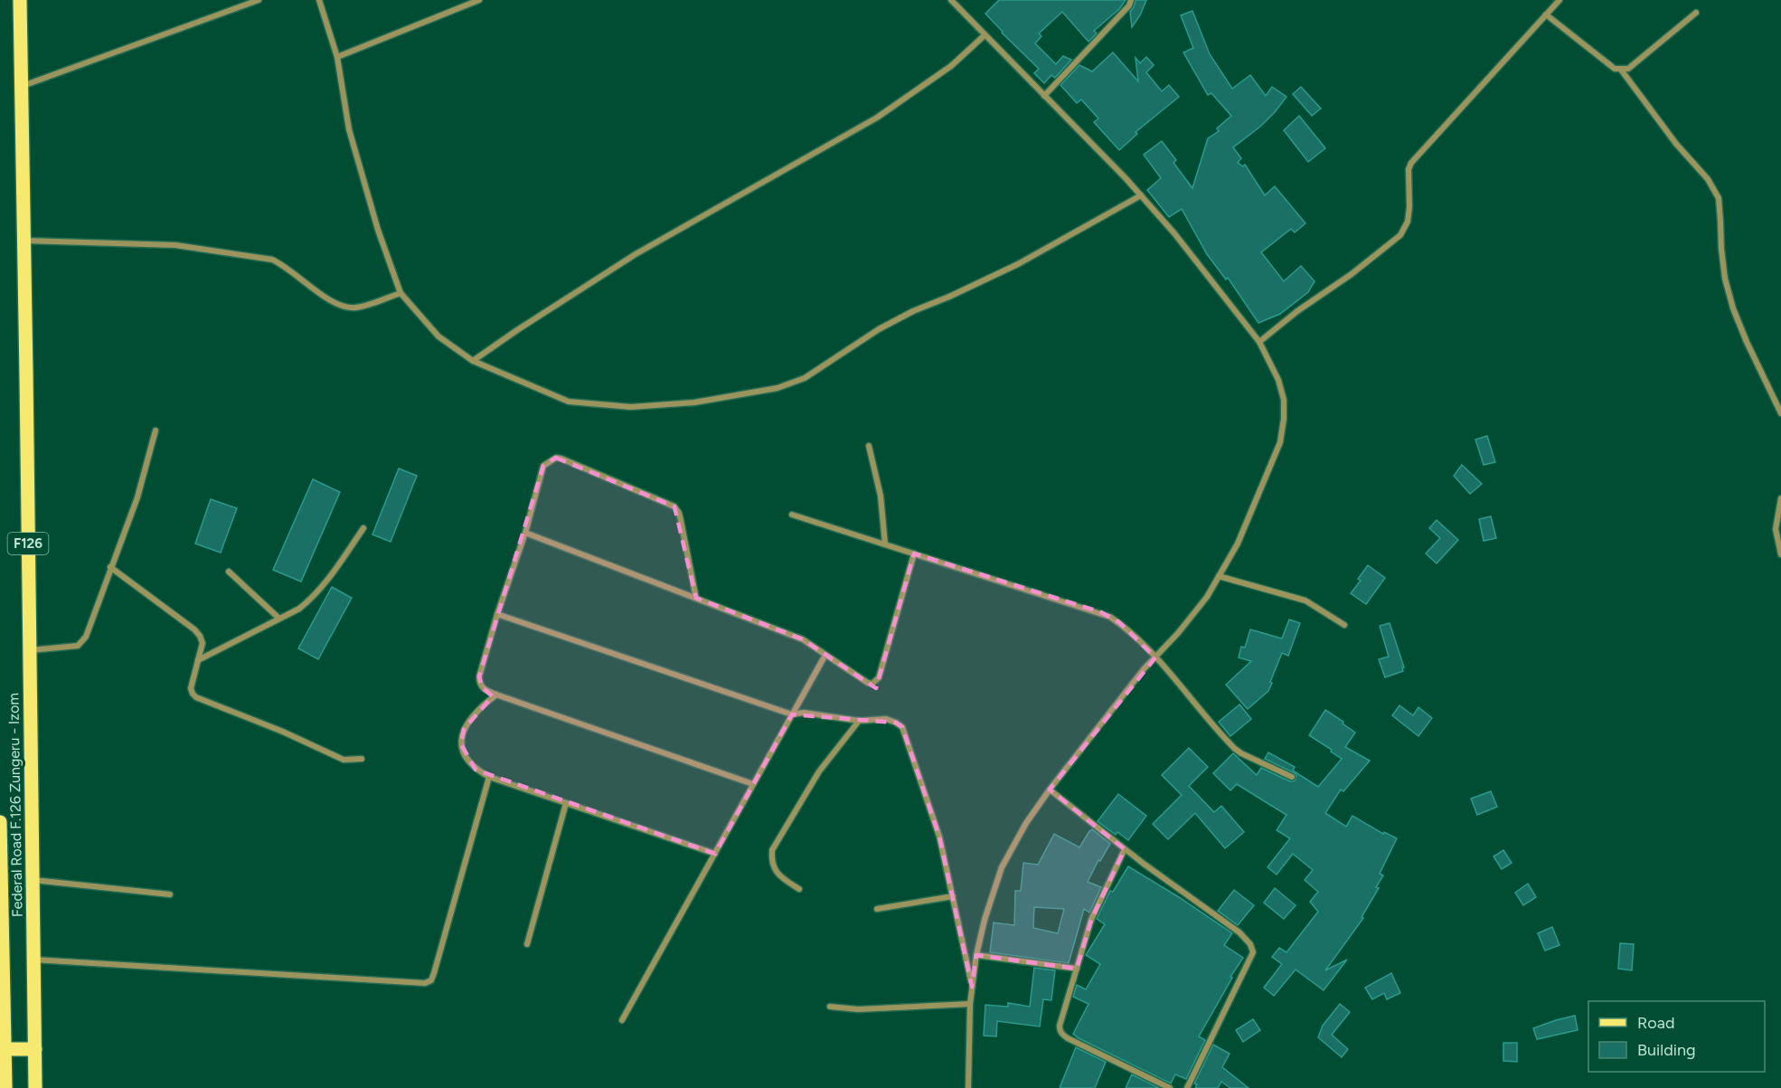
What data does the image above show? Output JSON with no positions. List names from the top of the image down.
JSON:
{
  "streets": {
    "main road": ["F126", "Federal Road F.126 Zungeru - Izom"]
  },
  "legend": ["Road", "Building"]
}
